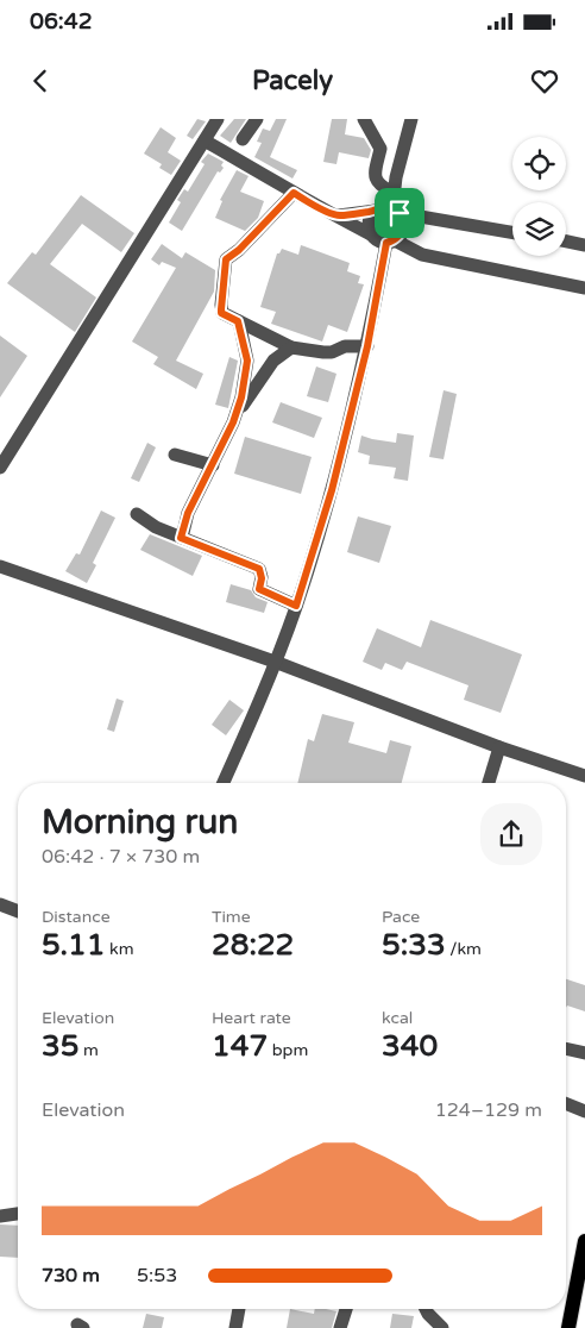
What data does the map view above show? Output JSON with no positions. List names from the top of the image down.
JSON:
{
  "page": {
    "status": "06:42",
    "header": "Pacely",
    "heading": ["Morning run", "06:42 · 7 × 730 m"],
    "stats": [
      ["Distance", "5.11 km"],
      ["Time", "28:22"],
      ["Pace", "5:33 /km"],
      ["Elevation", "35 m"],
      ["Heart rate", "147 bpm"],
      ["kcal", "340"]
    ],
    "chart": ["Elevation", "124–129 m"],
    "list": [
      {
        "name": "730 m",
        "note": "5:53"
      }
    ]
  }
}
